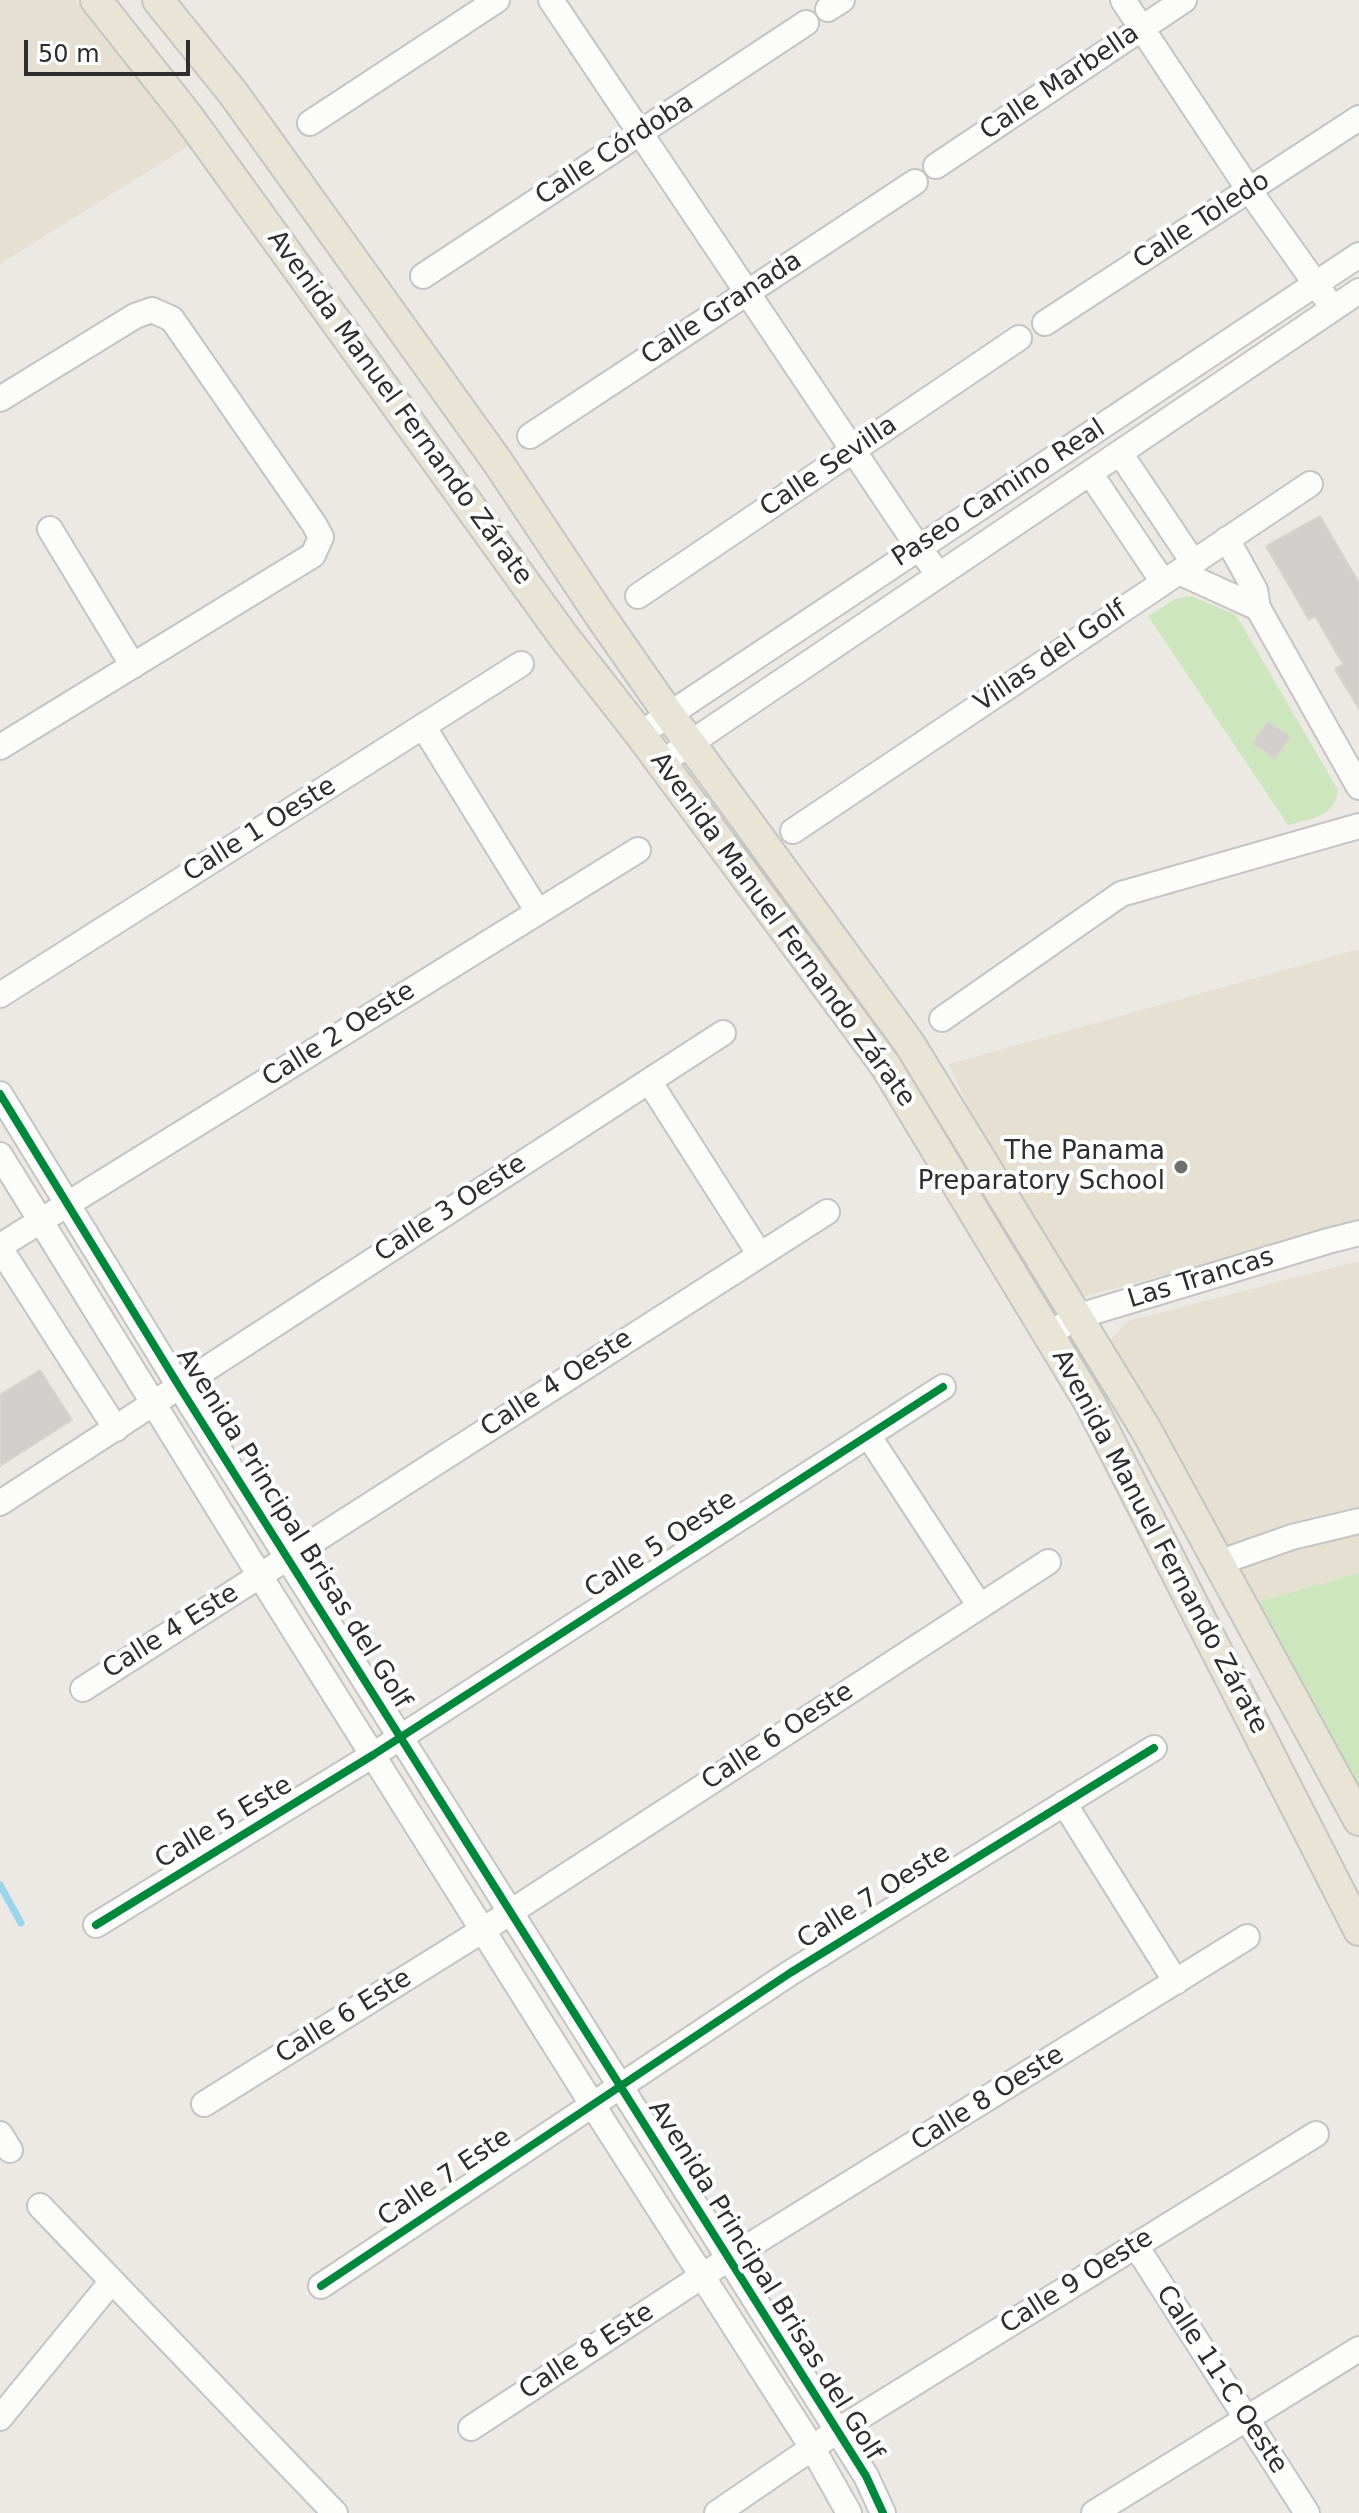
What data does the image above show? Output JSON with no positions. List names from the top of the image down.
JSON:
{
  "streets": {
    "main road": ["Avenida Manuel Fernando Zárate"],
    "street": [
      "Calle Marbella",
      "Calle Córdoba",
      "Calle Toledo",
      "Calle Granada",
      "Calle Sevilla",
      "Paseo Camino Real",
      "Villas del Golf",
      "Calle 1 Oeste",
      "Calle 2 Oeste",
      "Calle 3 Oeste",
      "Las Trancas",
      "Calle 4 Oeste",
      "Avenida Principal Brisas del Golf",
      "Calle 5 Oeste",
      "Calle 4 Este",
      "Calle 6 Oeste",
      "Calle 5 Este",
      "Calle 7 Oeste",
      "Calle 6 Este",
      "Calle 8 Oeste",
      "Calle 7 Este",
      "Calle 9 Oeste",
      "Calle 8 Este",
      "Calle 11-C Oeste"
    ]
  },
  "crossings": [
    ["Avenida Manuel Fernando Zárate", "Paseo Camino Real"],
    ["Avenida Manuel Fernando Zárate", "Las Trancas"],
    ["Calle 2 Oeste", "Avenida Principal Brisas del Golf"],
    ["Calle 3 Oeste", "Avenida Principal Brisas del Golf"],
    ["Calle 4 Oeste", "Avenida Principal Brisas del Golf"],
    ["Calle 4 Oeste", "Calle 4 Este"],
    ["Avenida Principal Brisas del Golf", "Calle 5 Oeste"],
    ["Avenida Principal Brisas del Golf", "Calle 4 Este"],
    ["Avenida Principal Brisas del Golf", "Calle 6 Oeste"],
    ["Avenida Principal Brisas del Golf", "Calle 5 Este"],
    ["Avenida Principal Brisas del Golf", "Calle 7 Oeste"],
    ["Avenida Principal Brisas del Golf", "Calle 6 Este"],
    ["Avenida Principal Brisas del Golf", "Calle 8 Oeste"],
    ["Avenida Principal Brisas del Golf", "Calle 7 Este"],
    ["Avenida Principal Brisas del Golf", "Calle 9 Oeste"],
    ["Avenida Principal Brisas del Golf", "Calle 8 Este"],
    ["Calle 5 Oeste", "Calle 5 Este"],
    ["Calle 6 Oeste", "Calle 6 Este"],
    ["Calle 7 Oeste", "Calle 7 Este"],
    ["Calle 8 Oeste", "Calle 8 Este"],
    ["Calle 9 Oeste", "Calle 11-C Oeste"]
  ],
  "places": ["The Panama Preparatory School"],
  "scale_bar": "50 m"
}
